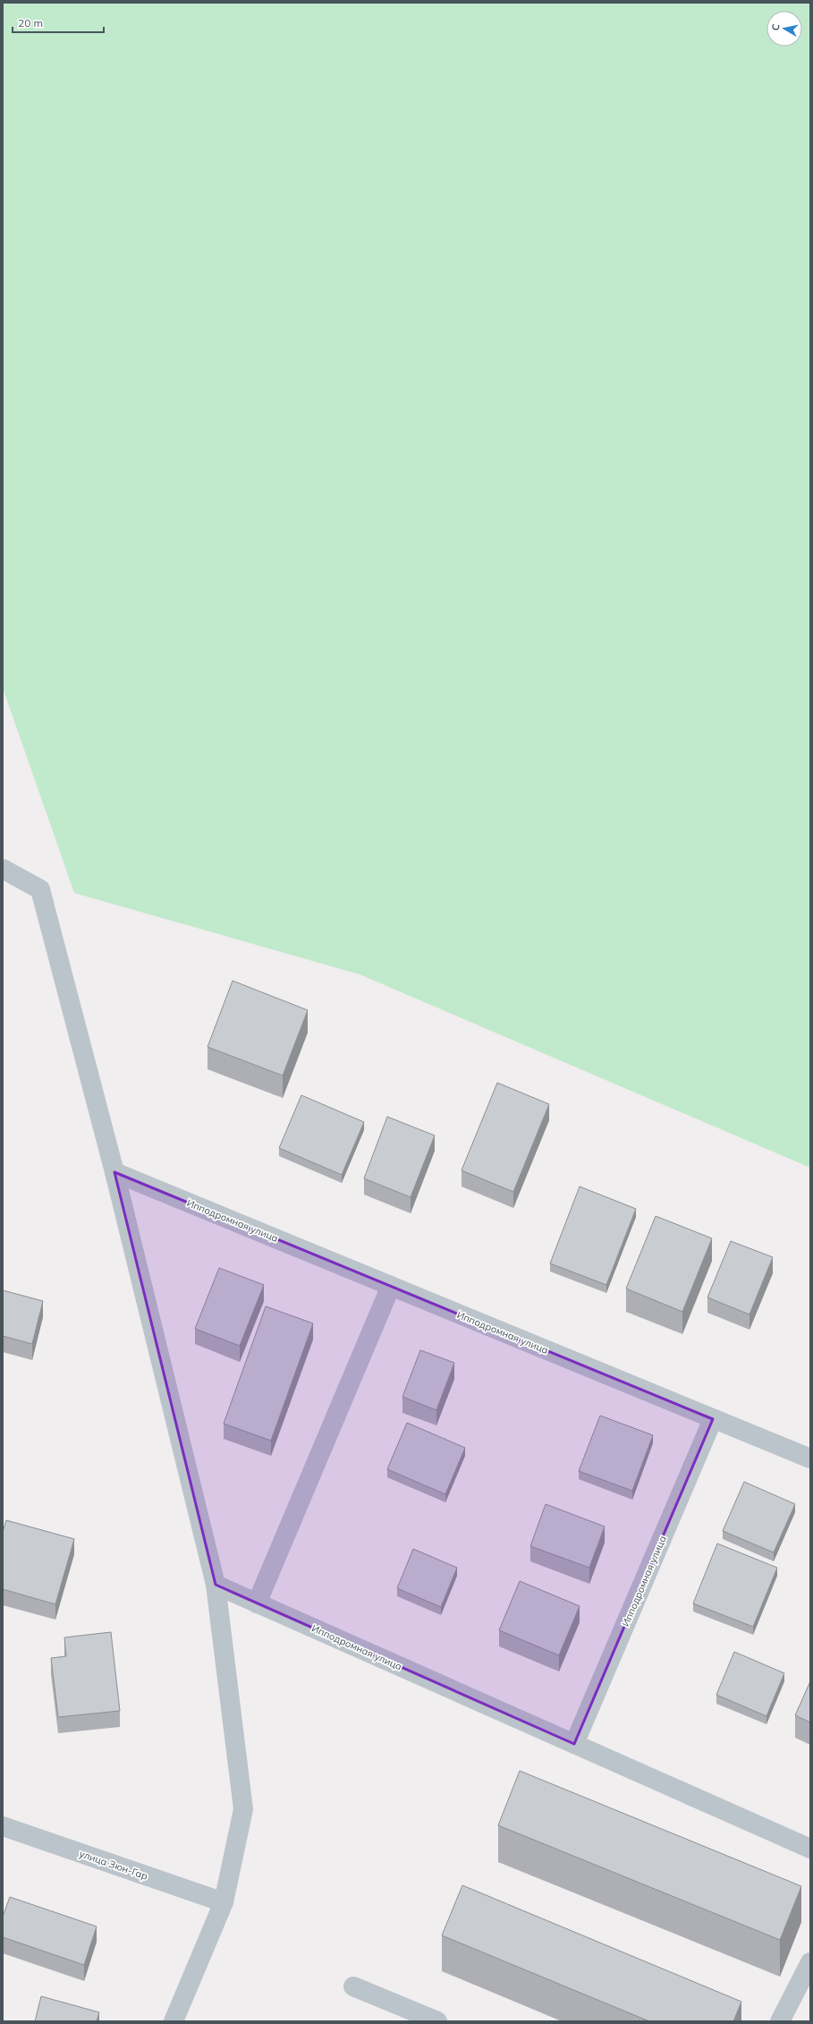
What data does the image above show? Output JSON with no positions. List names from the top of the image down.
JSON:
{
  "streets": {
    "street": ["Ипподромная улица", "улица Зюн-Гар"]
  },
  "scale_bar": "20 m",
  "north": "left"
}
